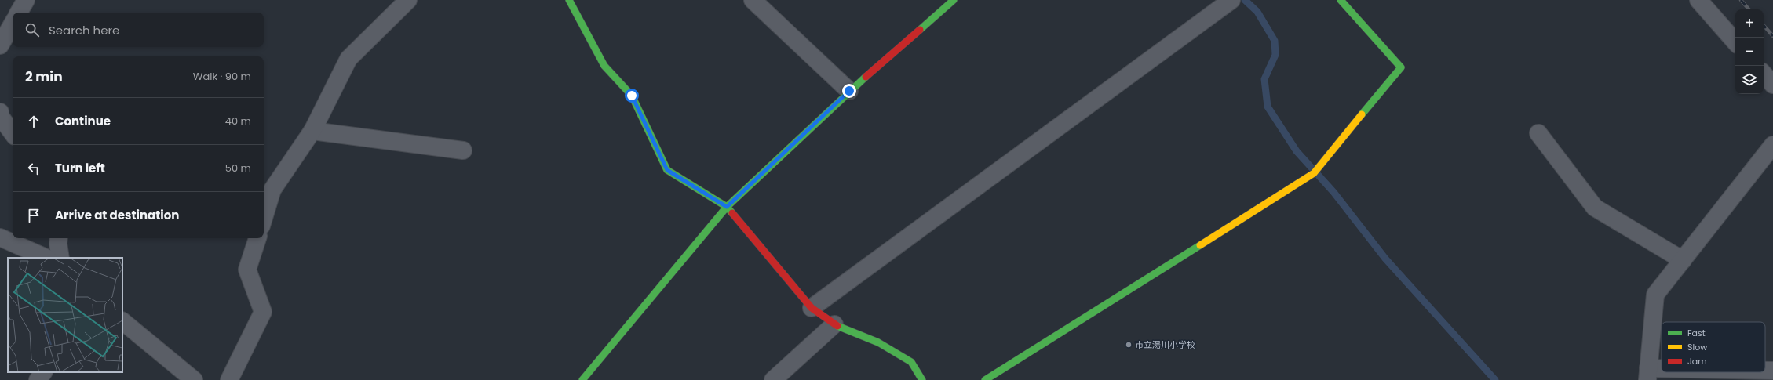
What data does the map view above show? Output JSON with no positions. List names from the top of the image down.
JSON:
{
  "places": ["市立湯川小学校"],
  "legend": ["Fast", "Slow", "Jam"],
  "page": {
    "map_buttons": ["+", "−"],
    "search": "Search here",
    "heading": ["2 min", "Walk · 90 m"],
    "list": [
      ["Continue", "40 m"],
      ["Turn left", "50 m"],
      "Arrive at destination"
    ]
  }
}
